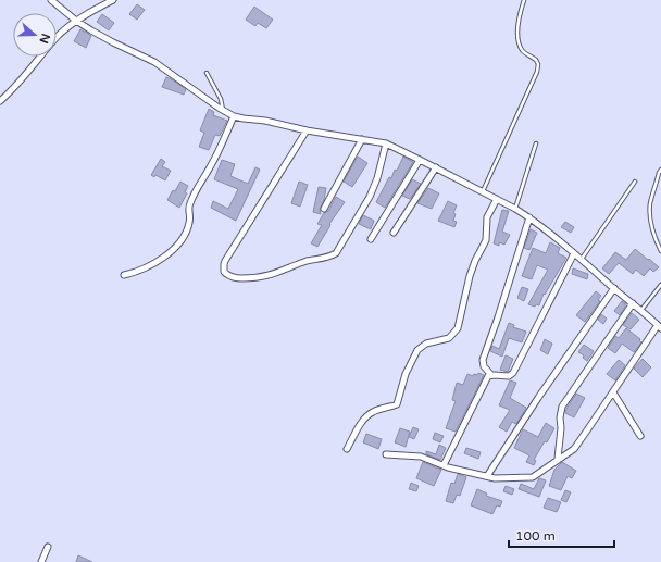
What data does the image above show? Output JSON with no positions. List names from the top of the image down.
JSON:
{
  "scale_bar": "100 m",
  "north": "right"
}
